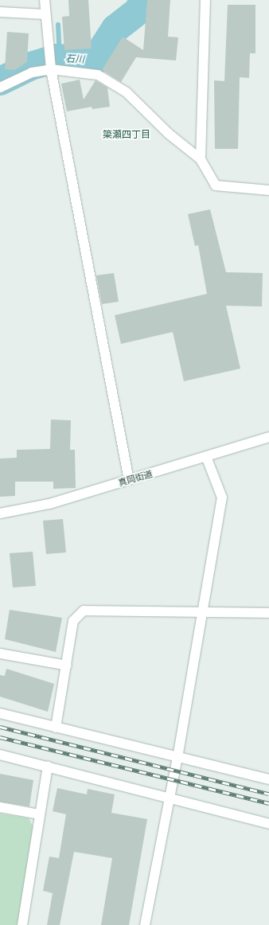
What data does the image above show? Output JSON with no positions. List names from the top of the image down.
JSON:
{
  "streets": {
    "street": ["真岡街道"]
  },
  "districts": ["簗瀬四丁目"],
  "water": ["石川"]
}
